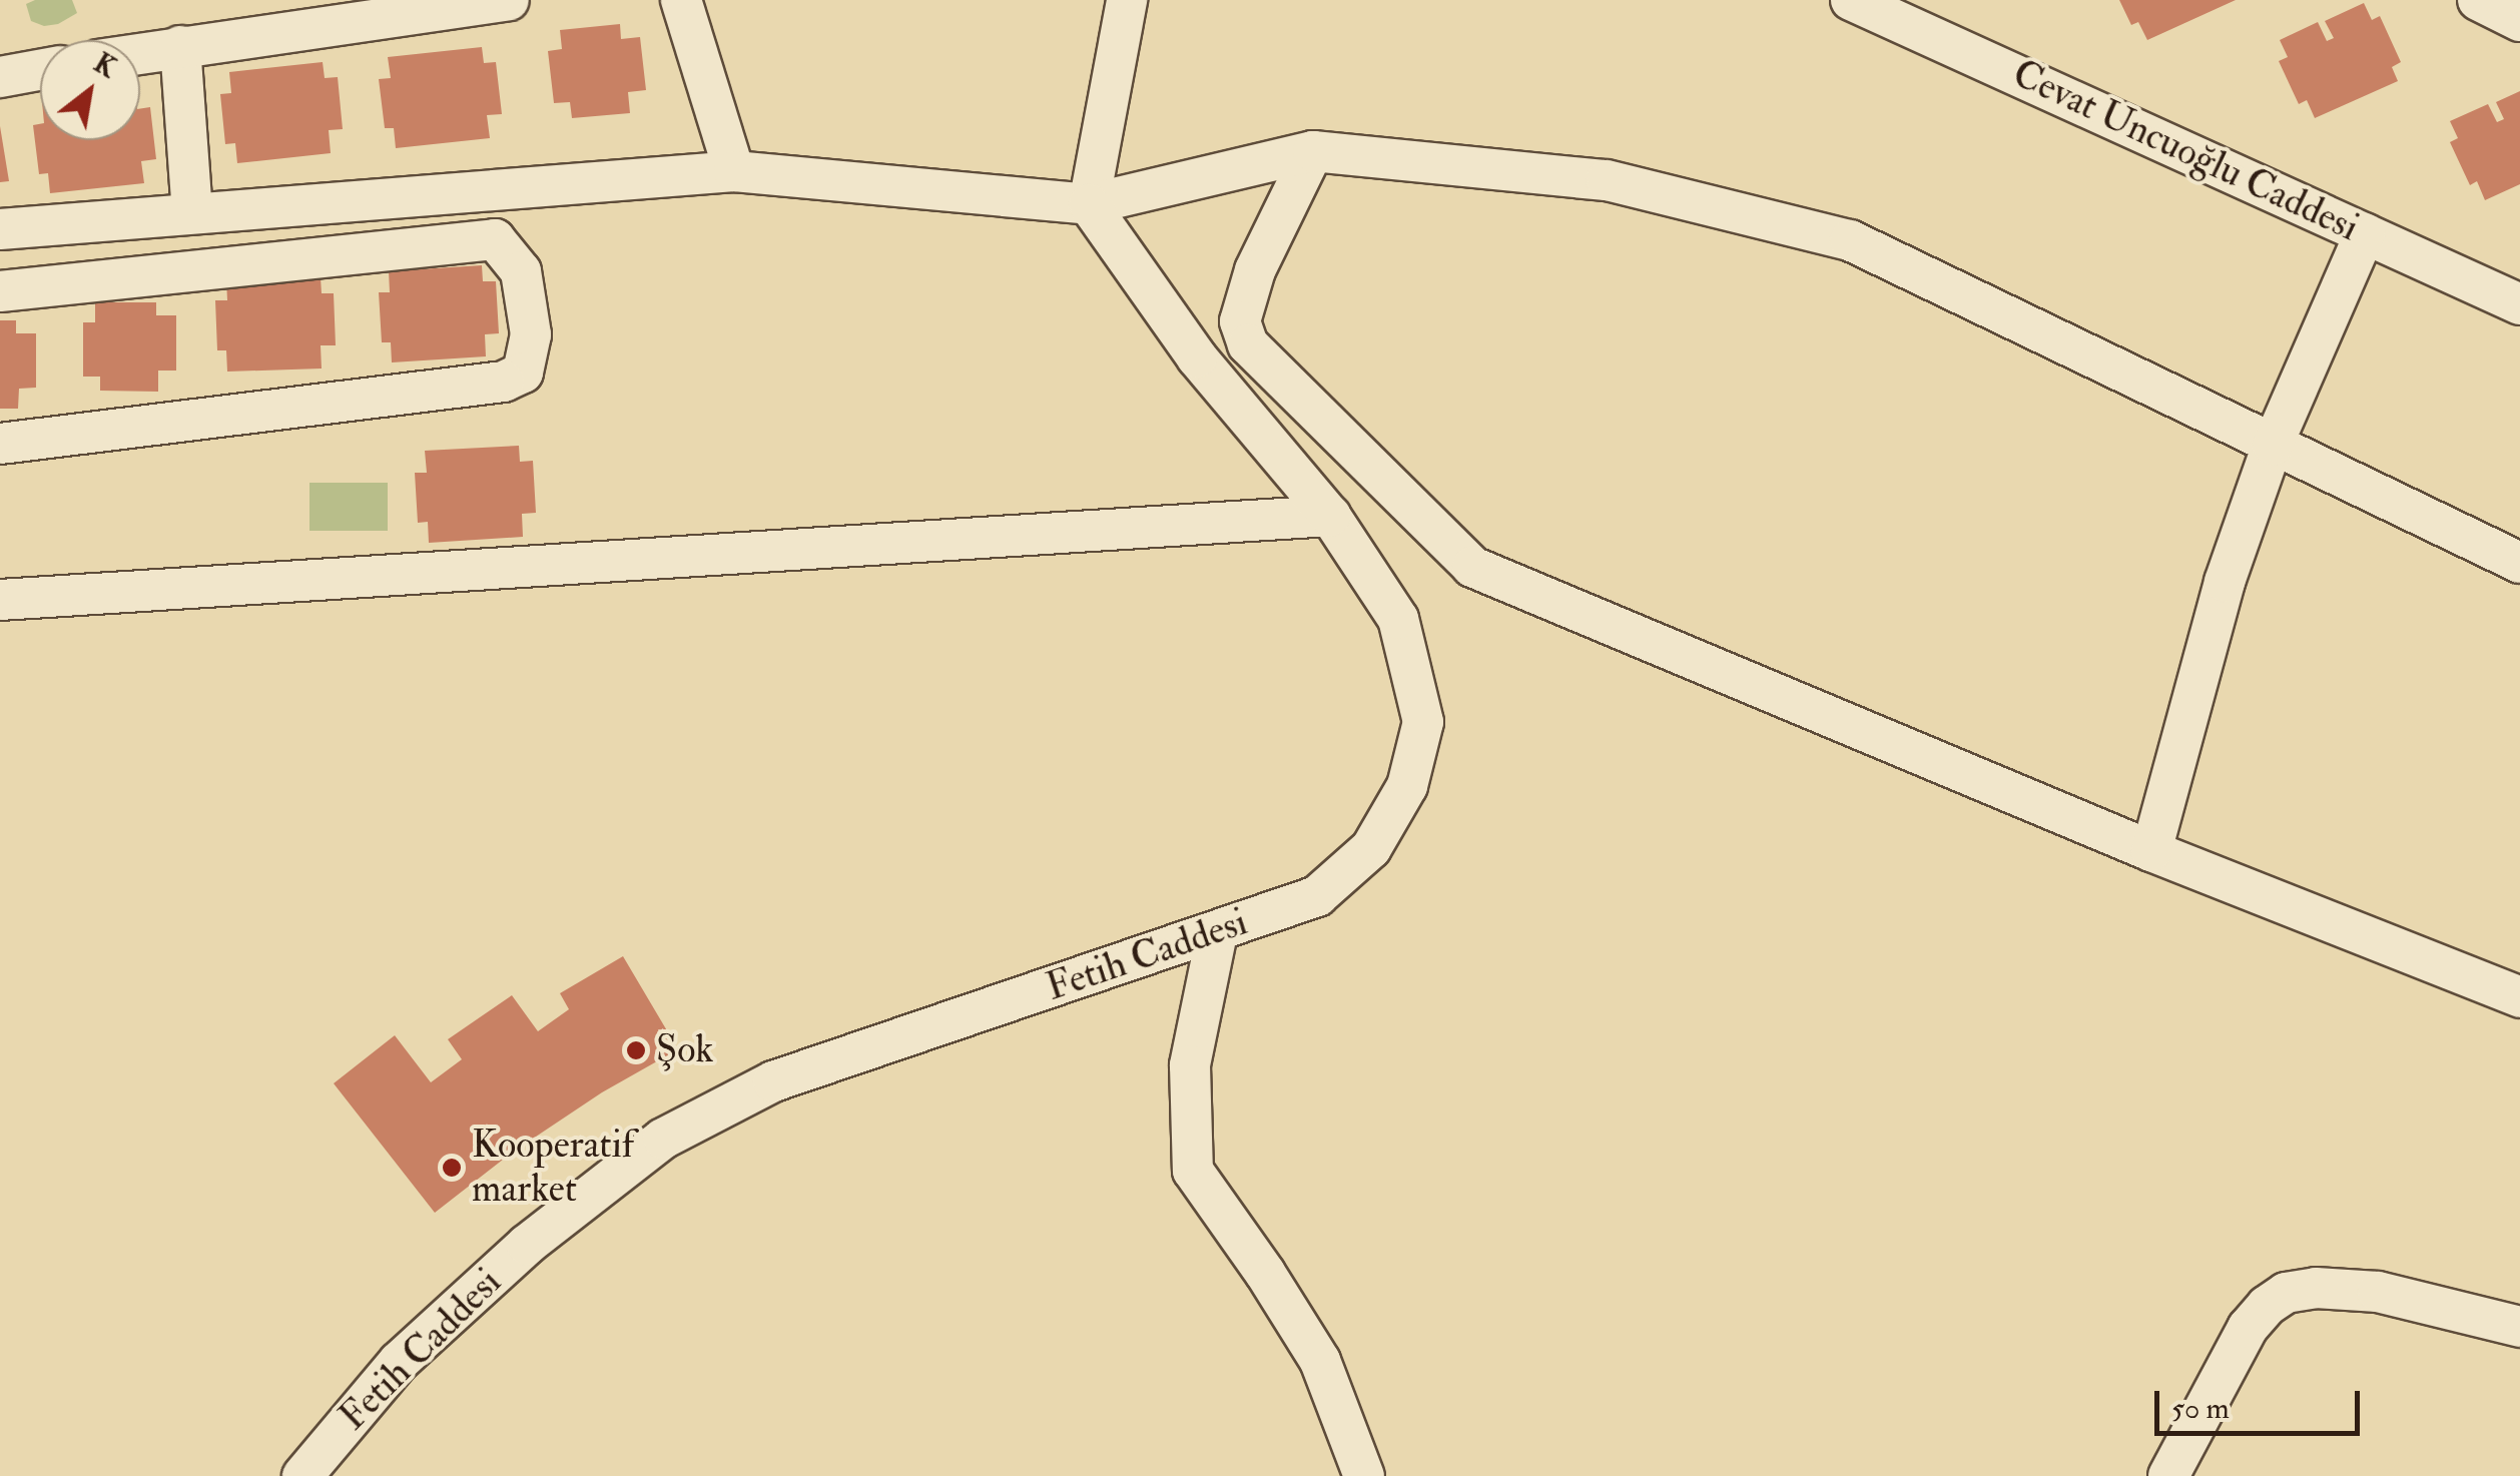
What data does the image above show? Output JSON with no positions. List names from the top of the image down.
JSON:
{
  "streets": {
    "street": ["Cevat Uncuoğlu Caddesi", "Fetih Caddesi"]
  },
  "places": ["Şok", "Kooperatif market"],
  "scale_bar": "50 m",
  "north": "top right"
}
